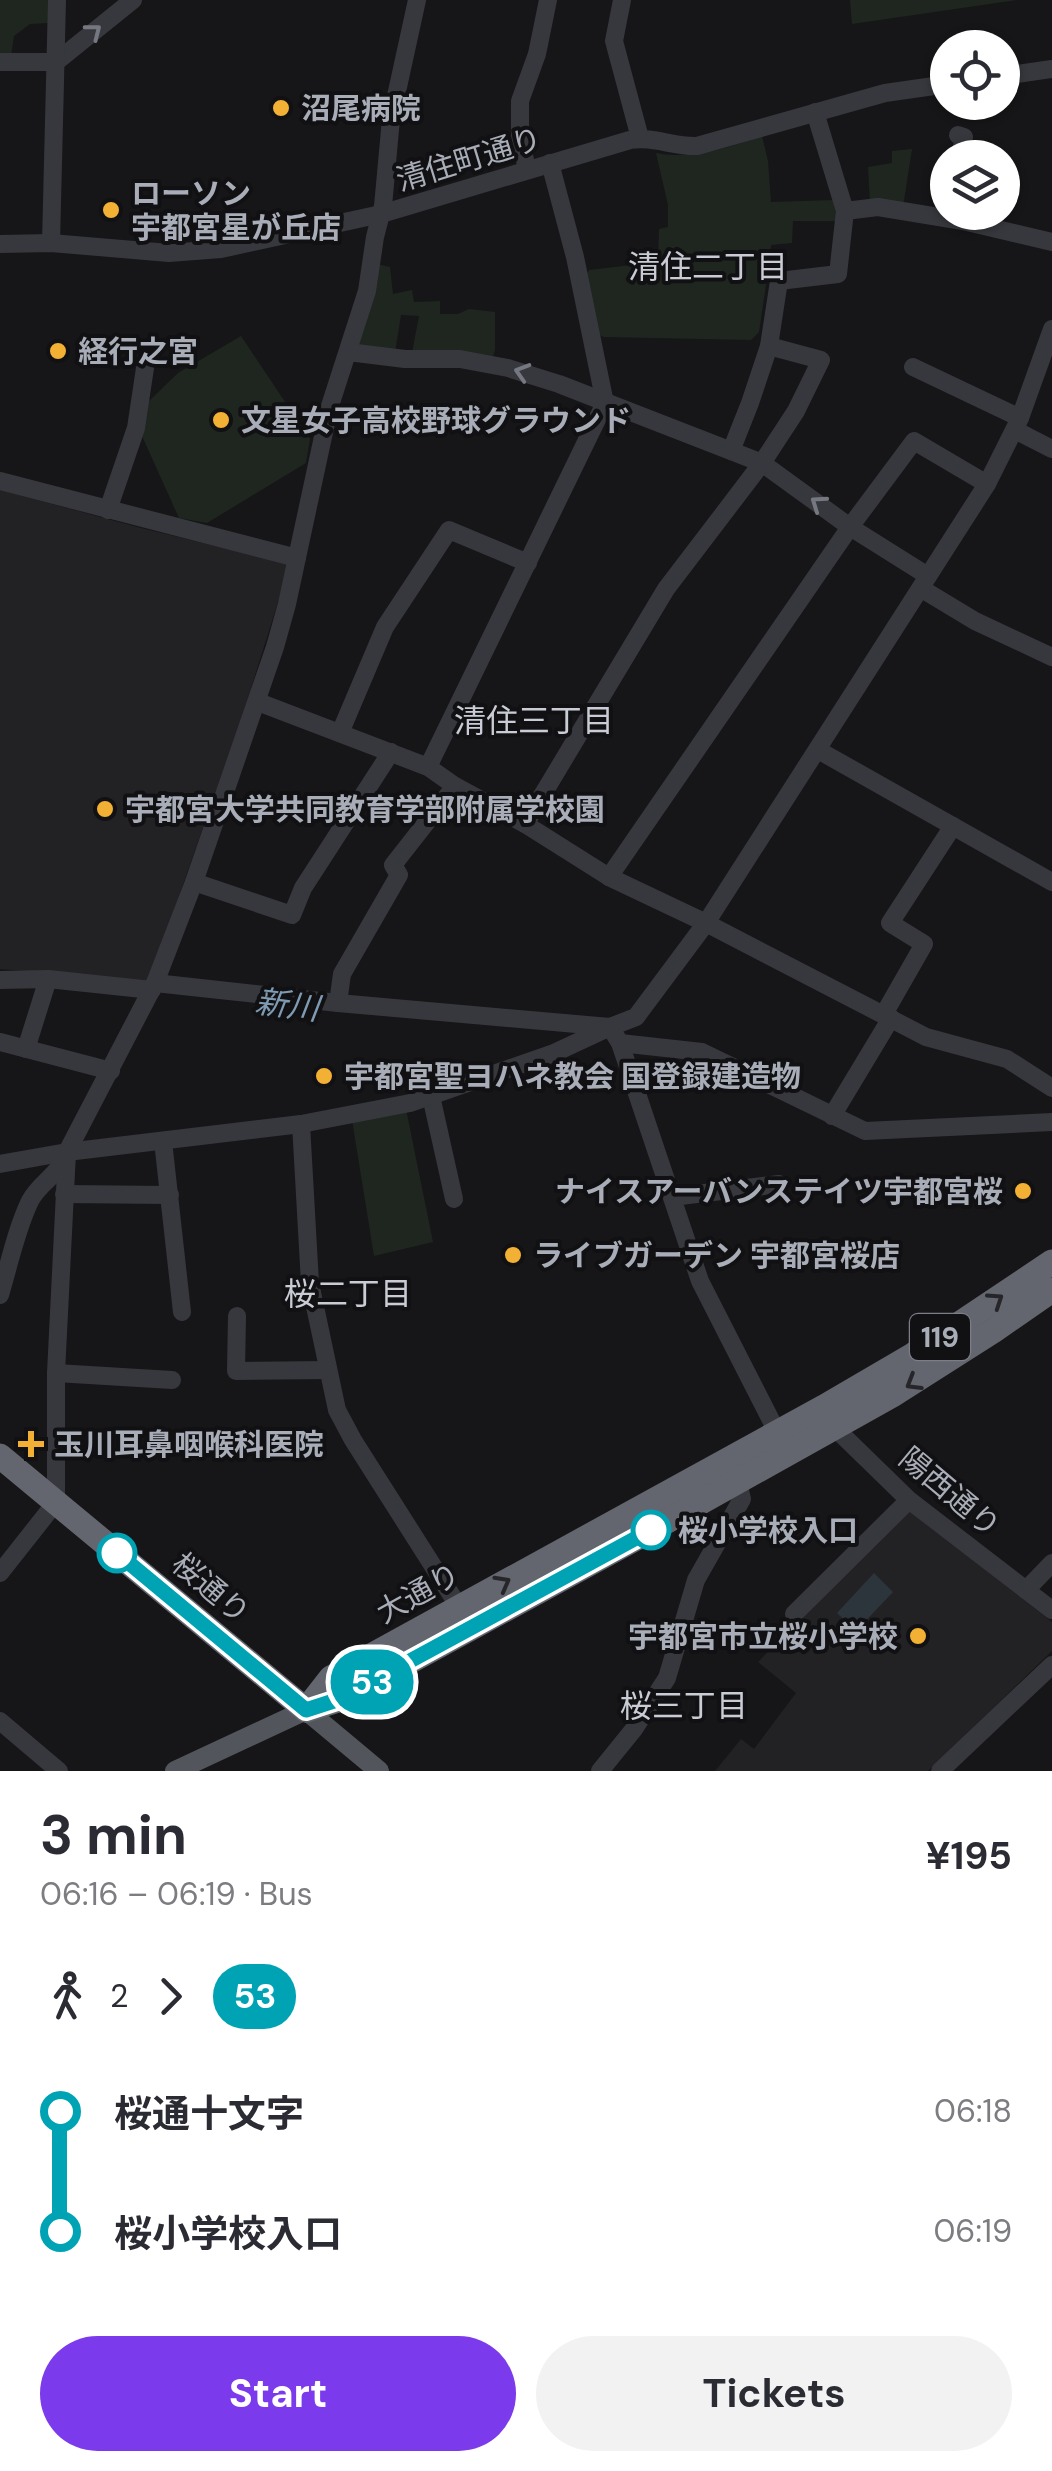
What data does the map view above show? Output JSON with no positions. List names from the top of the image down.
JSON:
{
  "streets": {
    "highway": ["119", "桜通り", "大通り"],
    "street": ["清住町通り", "陽西通り"]
  },
  "crossings": [
    ["陽西通り", "大通り"],
    ["桜通り", "大通り"]
  ],
  "districts": [
    "清住二丁目",
    "清住三丁目",
    "桜二丁目",
    "桜三丁目"
  ],
  "water": ["新川"],
  "places": {
    "other": [
      "沼尾病院",
      "ローソン 宇都宮星が丘店",
      "経行之宮",
      "文星女子高校野球グラウンド",
      "宇都宮大学共同教育学部附属学校園",
      "宇都宮聖ヨハネ教会 国登録建造物",
      "ナイスアーバンステイツ宇都宮桜",
      "ライブガーデン 宇都宮桜店",
      "桜小学校入口",
      "宇都宮市立桜小学校"
    ],
    "health": ["玉川耳鼻咽喉科医院"]
  },
  "lines": ["bus line 53"],
  "page": {
    "on_map": "53",
    "heading": ["3 min", "06:16 – 06:19 · Bus", "¥195"],
    "legs": ["2", "53"],
    "list": [
      {
        "name": "桜通十文字",
        "value": "06:18"
      },
      {
        "name": "桜小学校入口",
        "value": "06:19"
      }
    ],
    "buttons": ["Start", "Tickets"]
  }
}
